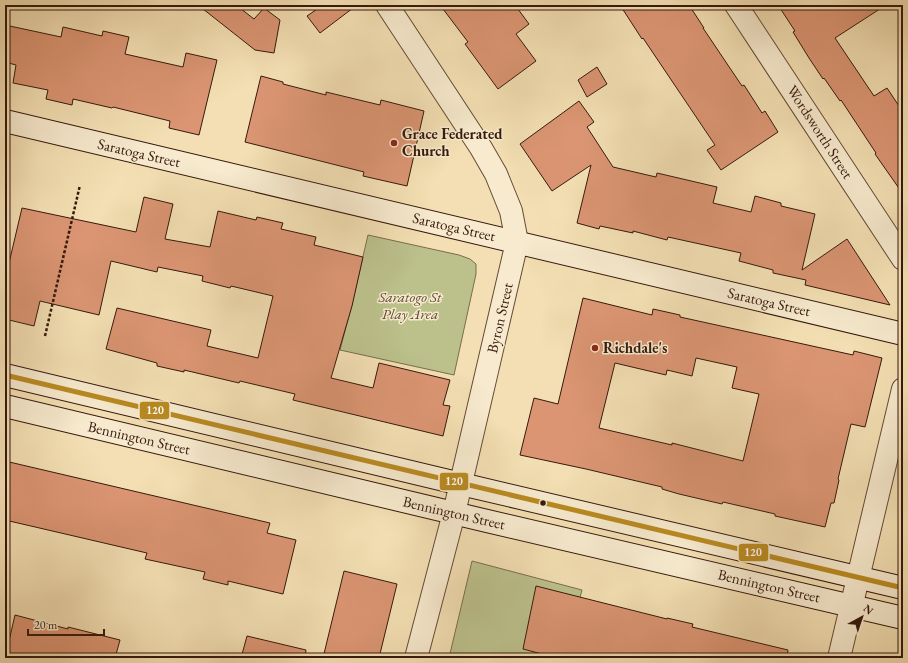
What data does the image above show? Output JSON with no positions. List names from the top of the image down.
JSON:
{
  "streets": {
    "main road": [
      "Wordsworth Street",
      "Saratoga Street",
      "Byron Street",
      "Bennington Street"
    ]
  },
  "crossings": [
    ["Saratoga Street", "Byron Street"],
    ["Byron Street", "Bennington Street"]
  ],
  "parks": ["Saratogo St Play Area"],
  "places": ["Grace Federated Church", "Richdale's"],
  "lines": ["transit line 120"],
  "scale_bar": "20 m",
  "north": "top right"
}
